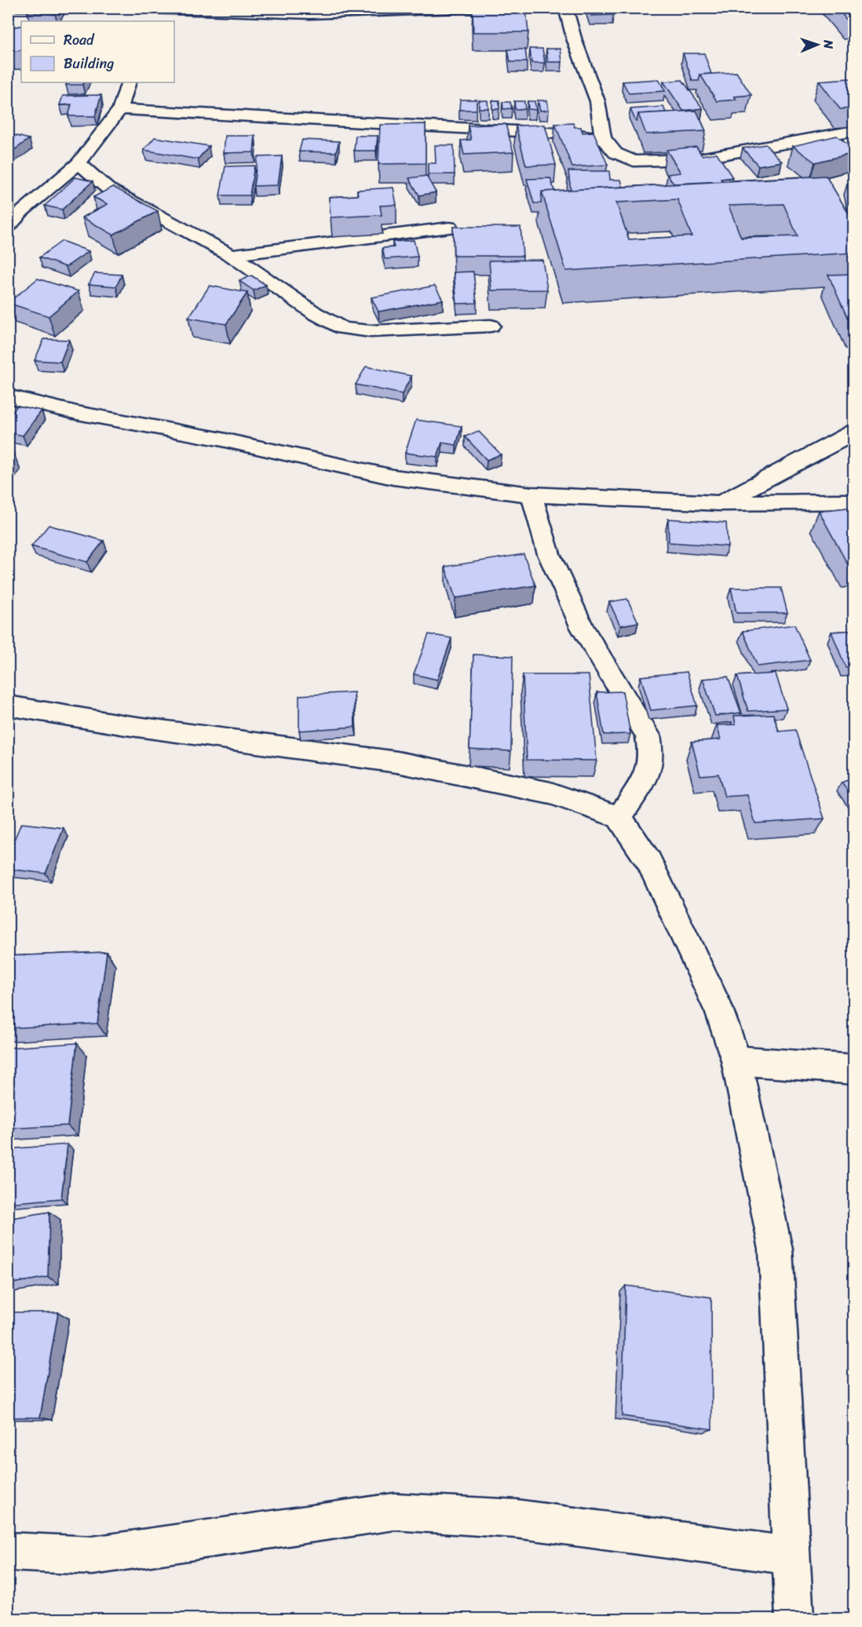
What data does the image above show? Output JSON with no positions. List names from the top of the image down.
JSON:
{
  "legend": ["Road", "Building"],
  "north": "right"
}
